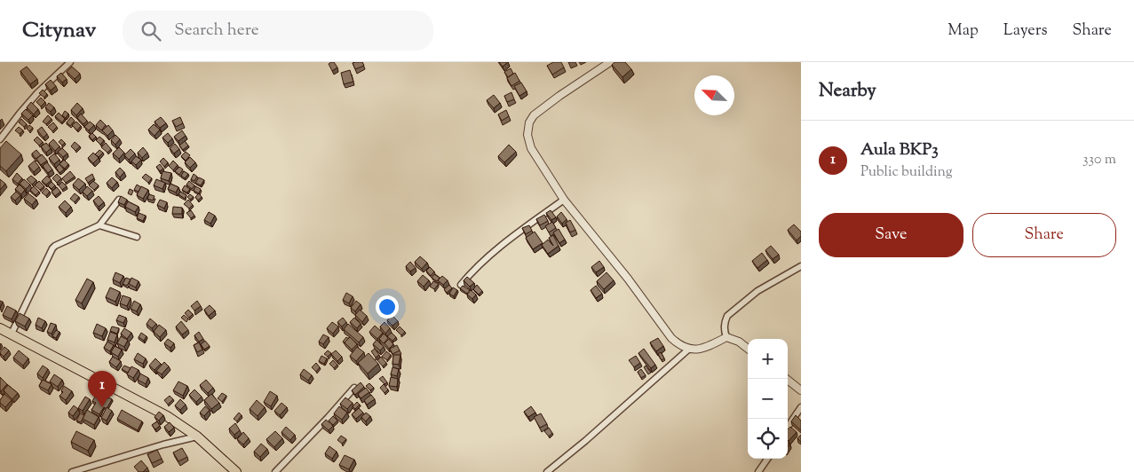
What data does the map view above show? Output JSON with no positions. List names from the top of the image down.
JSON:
{
  "north": "top left",
  "page": {
    "header": "Citynav",
    "search": "Search here",
    "nav": ["Map", "Layers", "Share"],
    "heading": "Nearby",
    "list": [
      {
        "mark": "1",
        "name": "Aula BKP3",
        "note": "Public building",
        "value": "330 m"
      }
    ],
    "buttons": ["Save", "Share"],
    "map_buttons": ["+", "−"],
    "pins": "1"
  }
}
